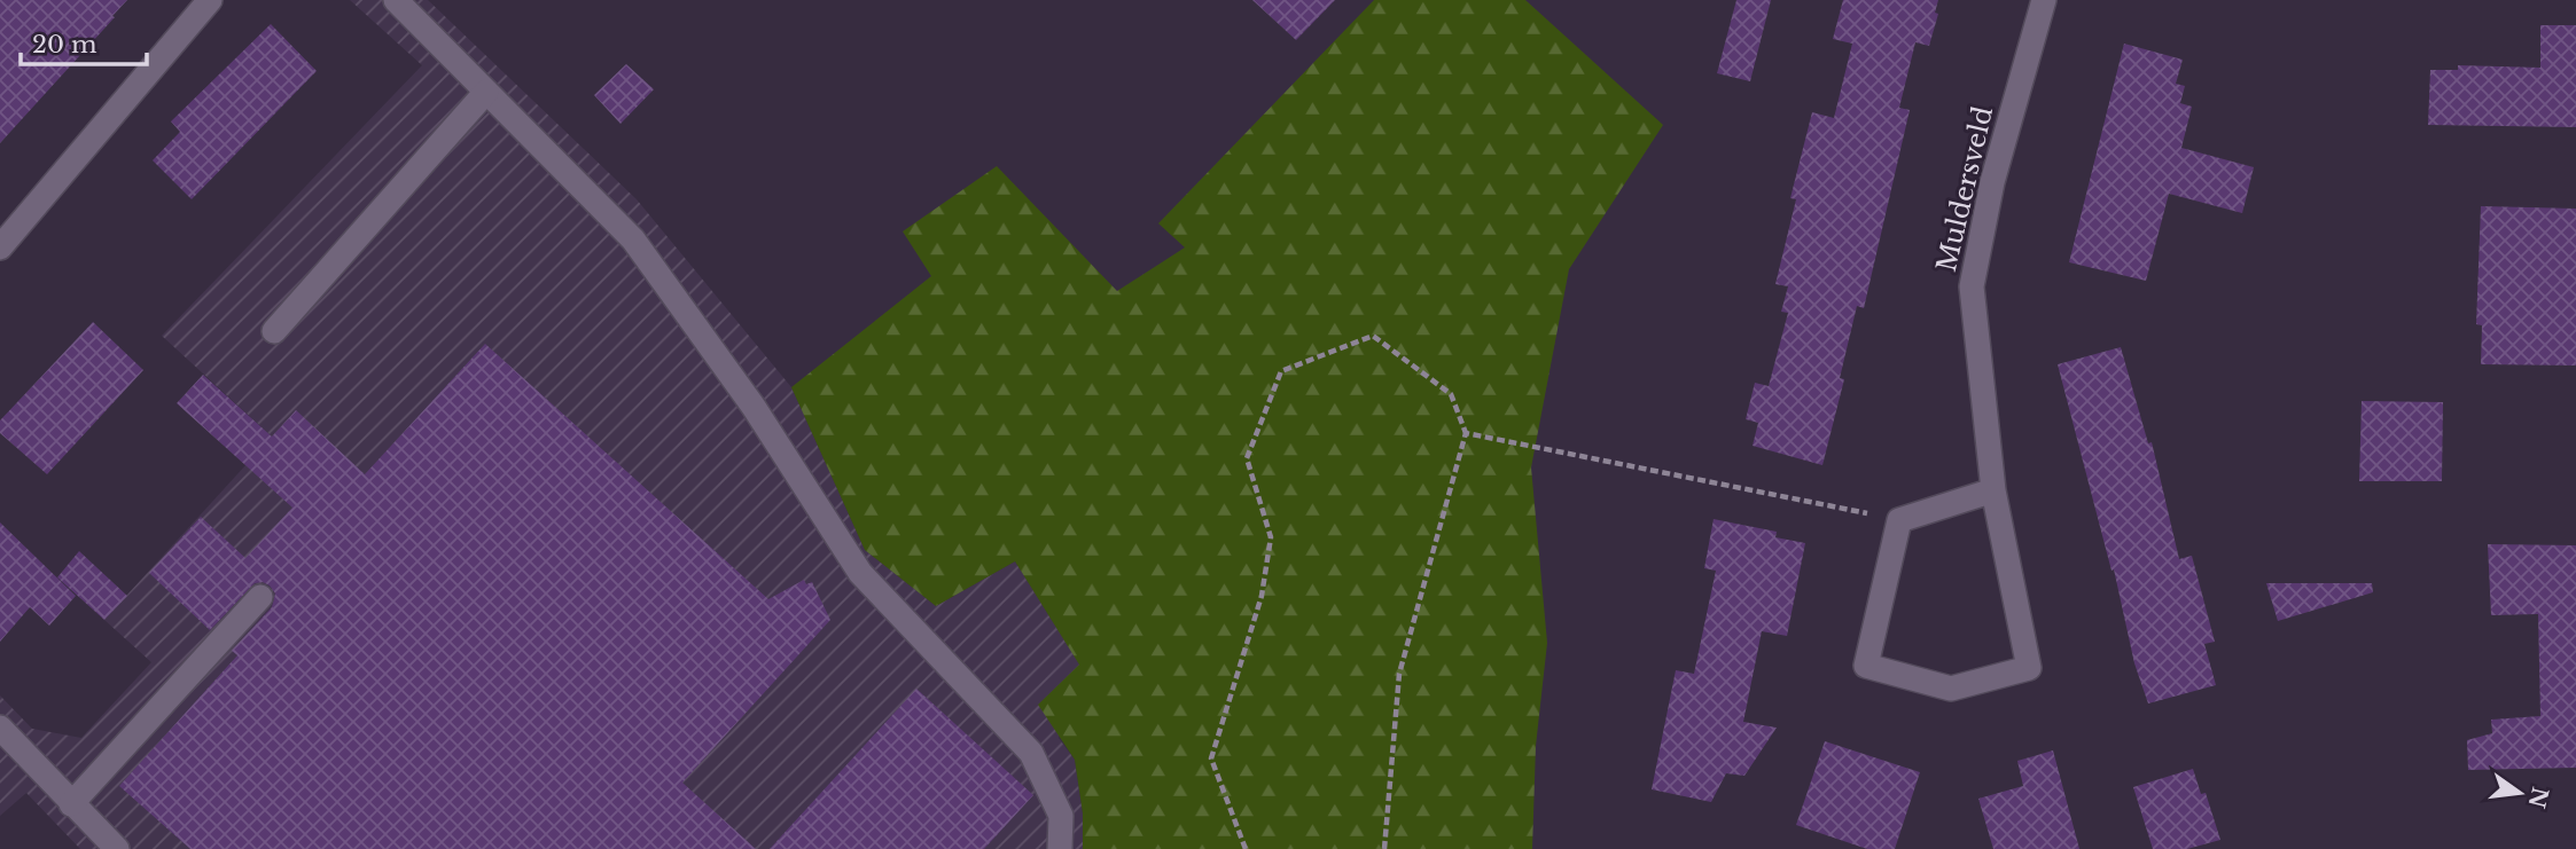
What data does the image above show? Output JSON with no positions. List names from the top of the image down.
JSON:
{
  "streets": {
    "street": ["Muldersveld"]
  },
  "scale_bar": "20 m",
  "north": "right"
}
